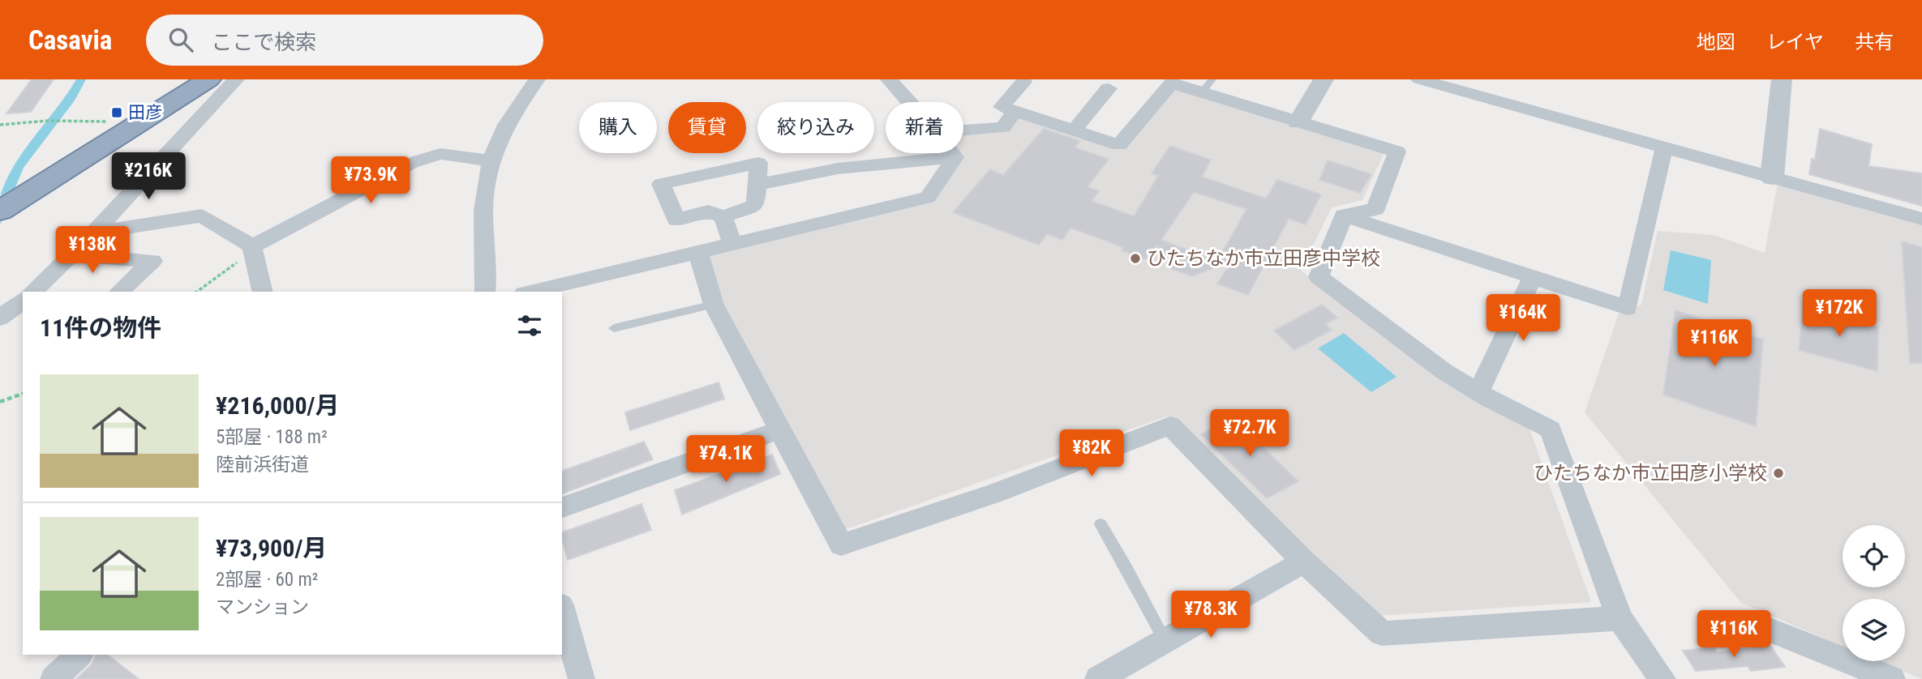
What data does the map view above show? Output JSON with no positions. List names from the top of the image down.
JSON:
{
  "places": {
    "transit": ["田彦"],
    "other": ["ひたちなか市立田彦中学校", "ひたちなか市立田彦小学校"]
  },
  "page": {
    "header": "Casavia",
    "search": "ここで検索",
    "nav": ["地図", "レイヤ", "共有"],
    "chip": [
      "購入",
      "賃貸",
      "絞り込み",
      "新着"
    ],
    "price": [
      "¥216K",
      "¥73.9K",
      "¥138K",
      "¥172K",
      "¥164K",
      "¥116K",
      "¥72.7K",
      "¥82K",
      "¥74.1K",
      "¥78.3K",
      "¥116K"
    ],
    "heading": "11件の物件",
    "list": [
      {
        "name": "¥216,000/月",
        "note": "5部屋 · 188 m² · 陸前浜街道"
      },
      {
        "name": "¥73,900/月",
        "note": "2部屋 · 60 m² · マンション"
      }
    ]
  }
}
